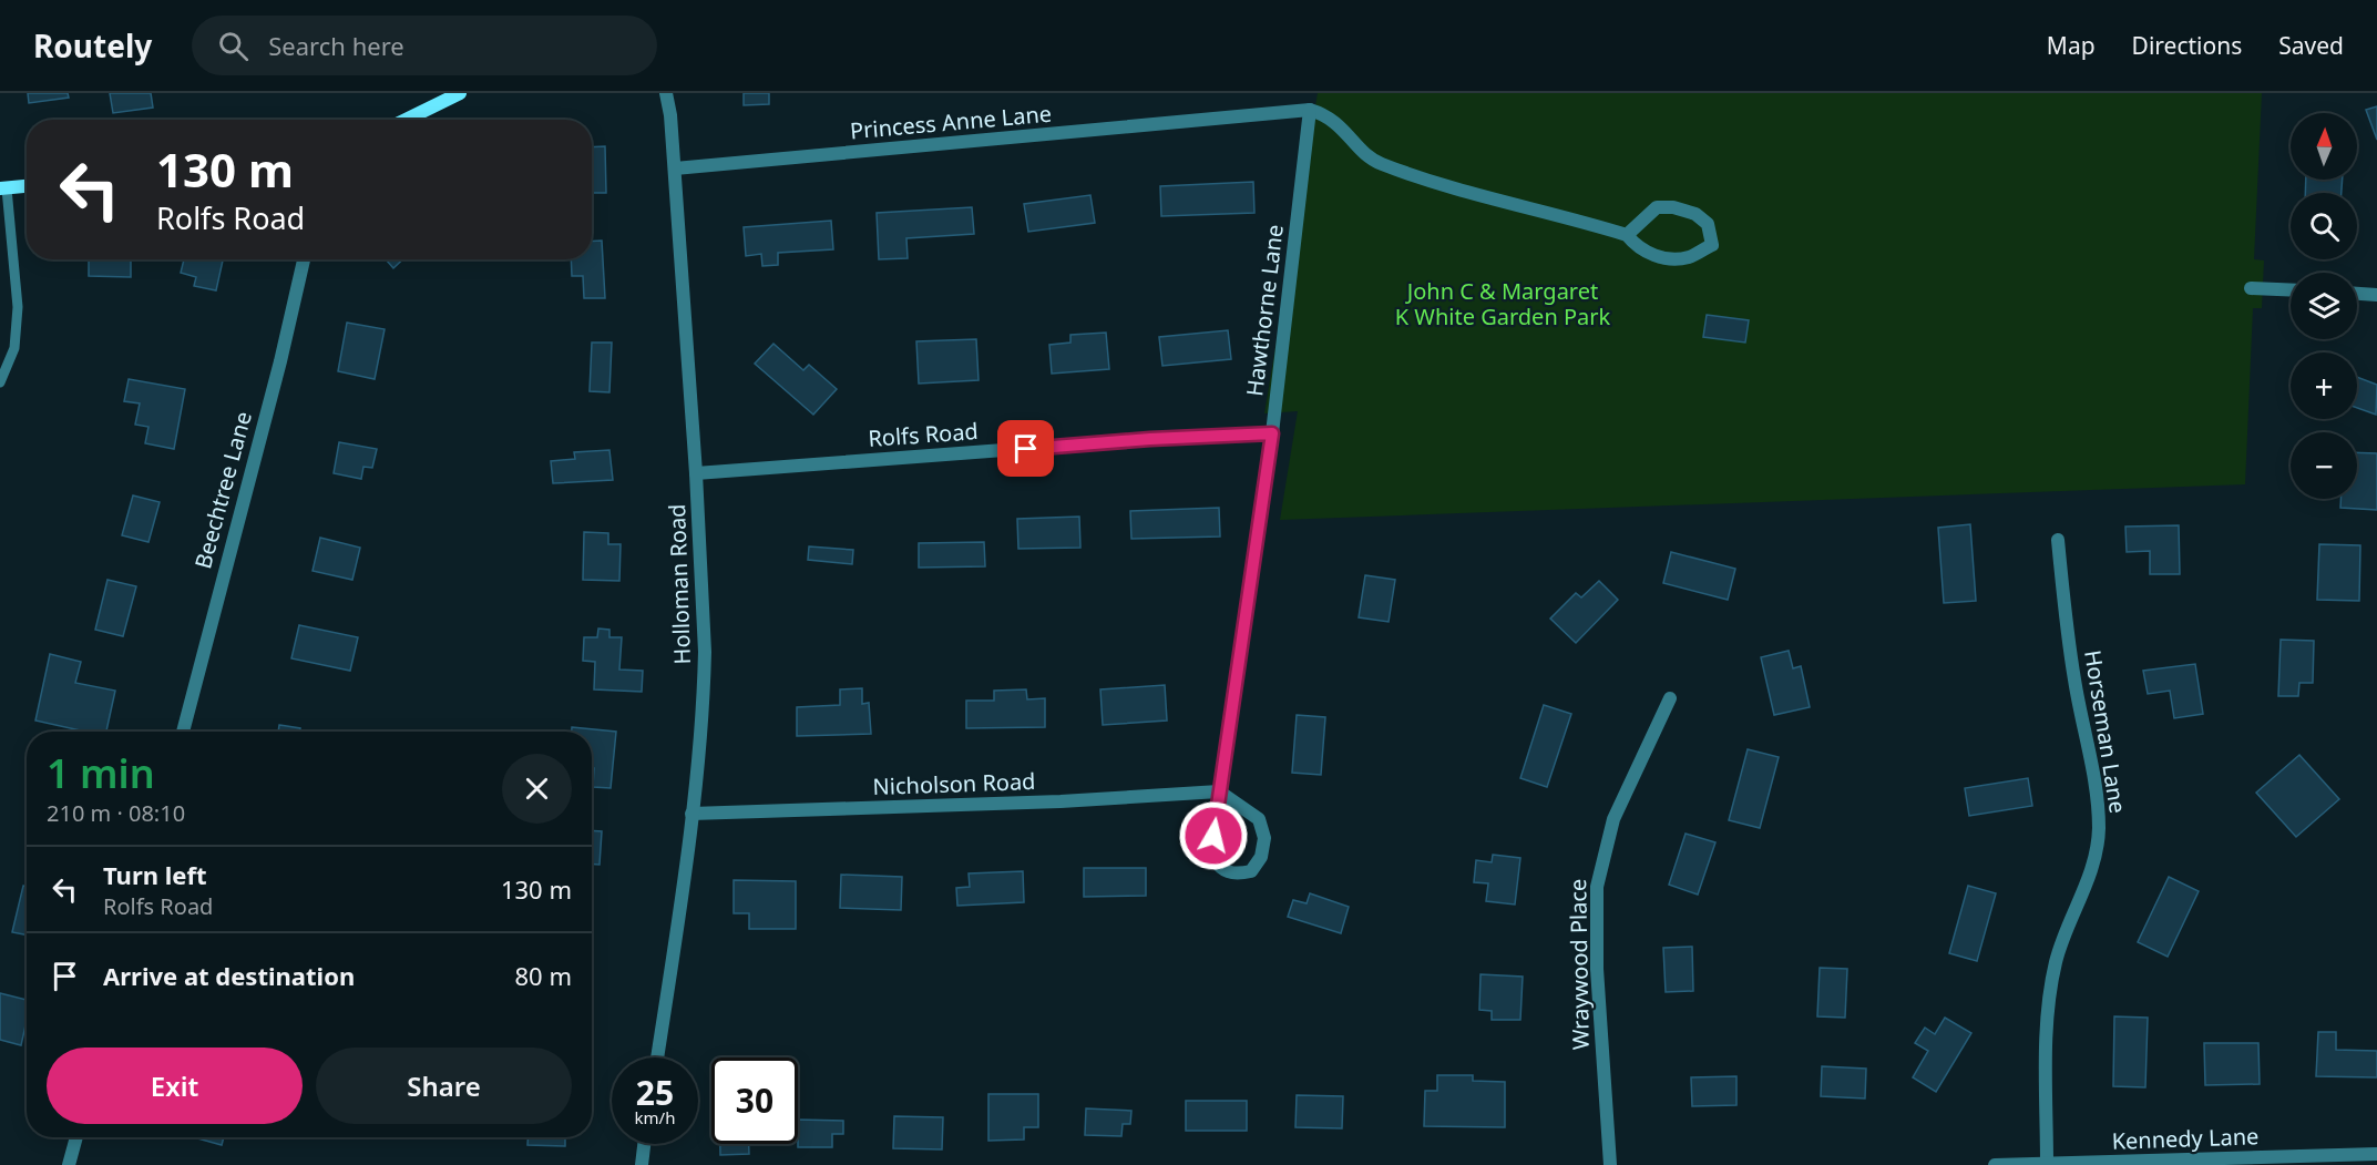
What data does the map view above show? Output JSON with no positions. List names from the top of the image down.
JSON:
{
  "streets": {
    "street": [
      "Princess Anne Lane",
      "Hawthorne Lane",
      "Rolfs Road",
      "Beechtree Lane",
      "Holloman Road",
      "Horseman Lane",
      "Nicholson Road",
      "Wraywood Place",
      "Kennedy Lane"
    ]
  },
  "crossings": [
    ["Princess Anne Lane", "Hawthorne Lane"],
    ["Princess Anne Lane", "Holloman Road"],
    ["Hawthorne Lane", "Rolfs Road"],
    ["Hawthorne Lane", "Nicholson Road"],
    ["Rolfs Road", "Holloman Road"],
    ["Holloman Road", "Nicholson Road"],
    ["Horseman Lane", "Kennedy Lane"]
  ],
  "parks": ["John C & Margaret K White Garden Park"],
  "north": "top",
  "page": {
    "header": "Routely",
    "search": "Search here",
    "nav": ["Map", "Directions", "Saved"],
    "map_buttons": ["+", "−"],
    "turn": ["130 m", "Rolfs Road"],
    "heading": ["1 min", "210 m · 08:10"],
    "list": [
      {
        "name": "Turn left",
        "note": "Rolfs Road",
        "value": "130 m"
      },
      {
        "name": "Arrive at destination",
        "value": "80 m"
      }
    ],
    "buttons": ["Exit", "Share"],
    "speed": "25 km/h",
    "limit": "30"
  }
}
